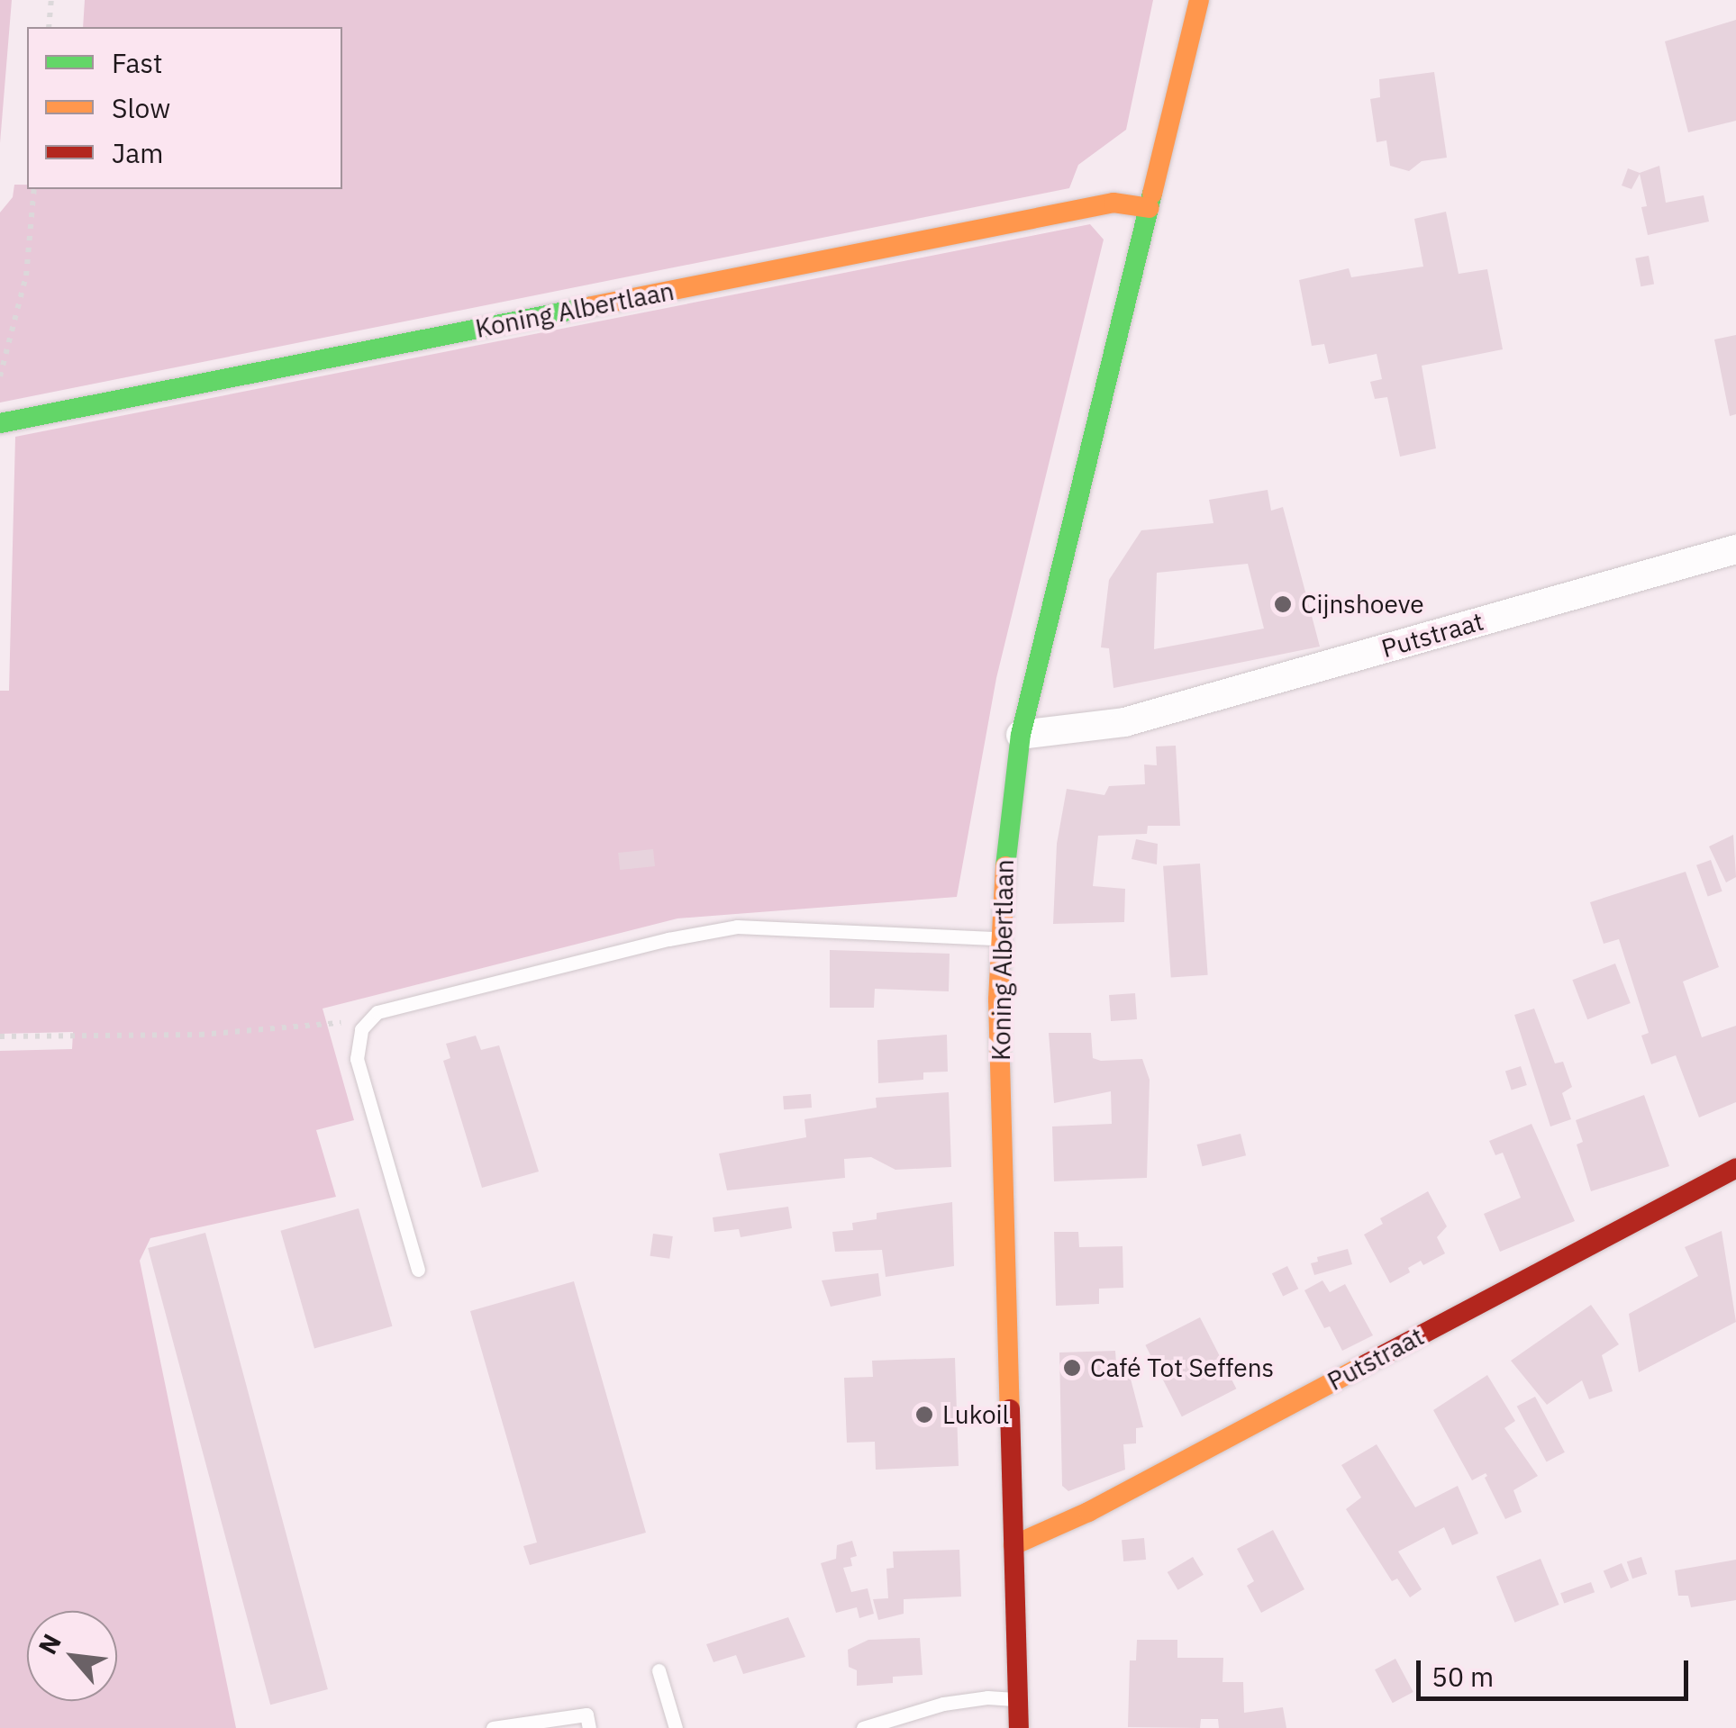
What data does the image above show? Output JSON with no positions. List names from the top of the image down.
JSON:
{
  "streets": {
    "street": ["Koning Albertlaan", "Putstraat"]
  },
  "crossings": [
    ["Koning Albertlaan", "Putstraat"]
  ],
  "places": ["Cijnshoeve", "Café Tot Seffens", "Lukoil"],
  "legend": ["Fast", "Slow", "Jam"],
  "scale_bar": "50 m",
  "north": "top left"
}
